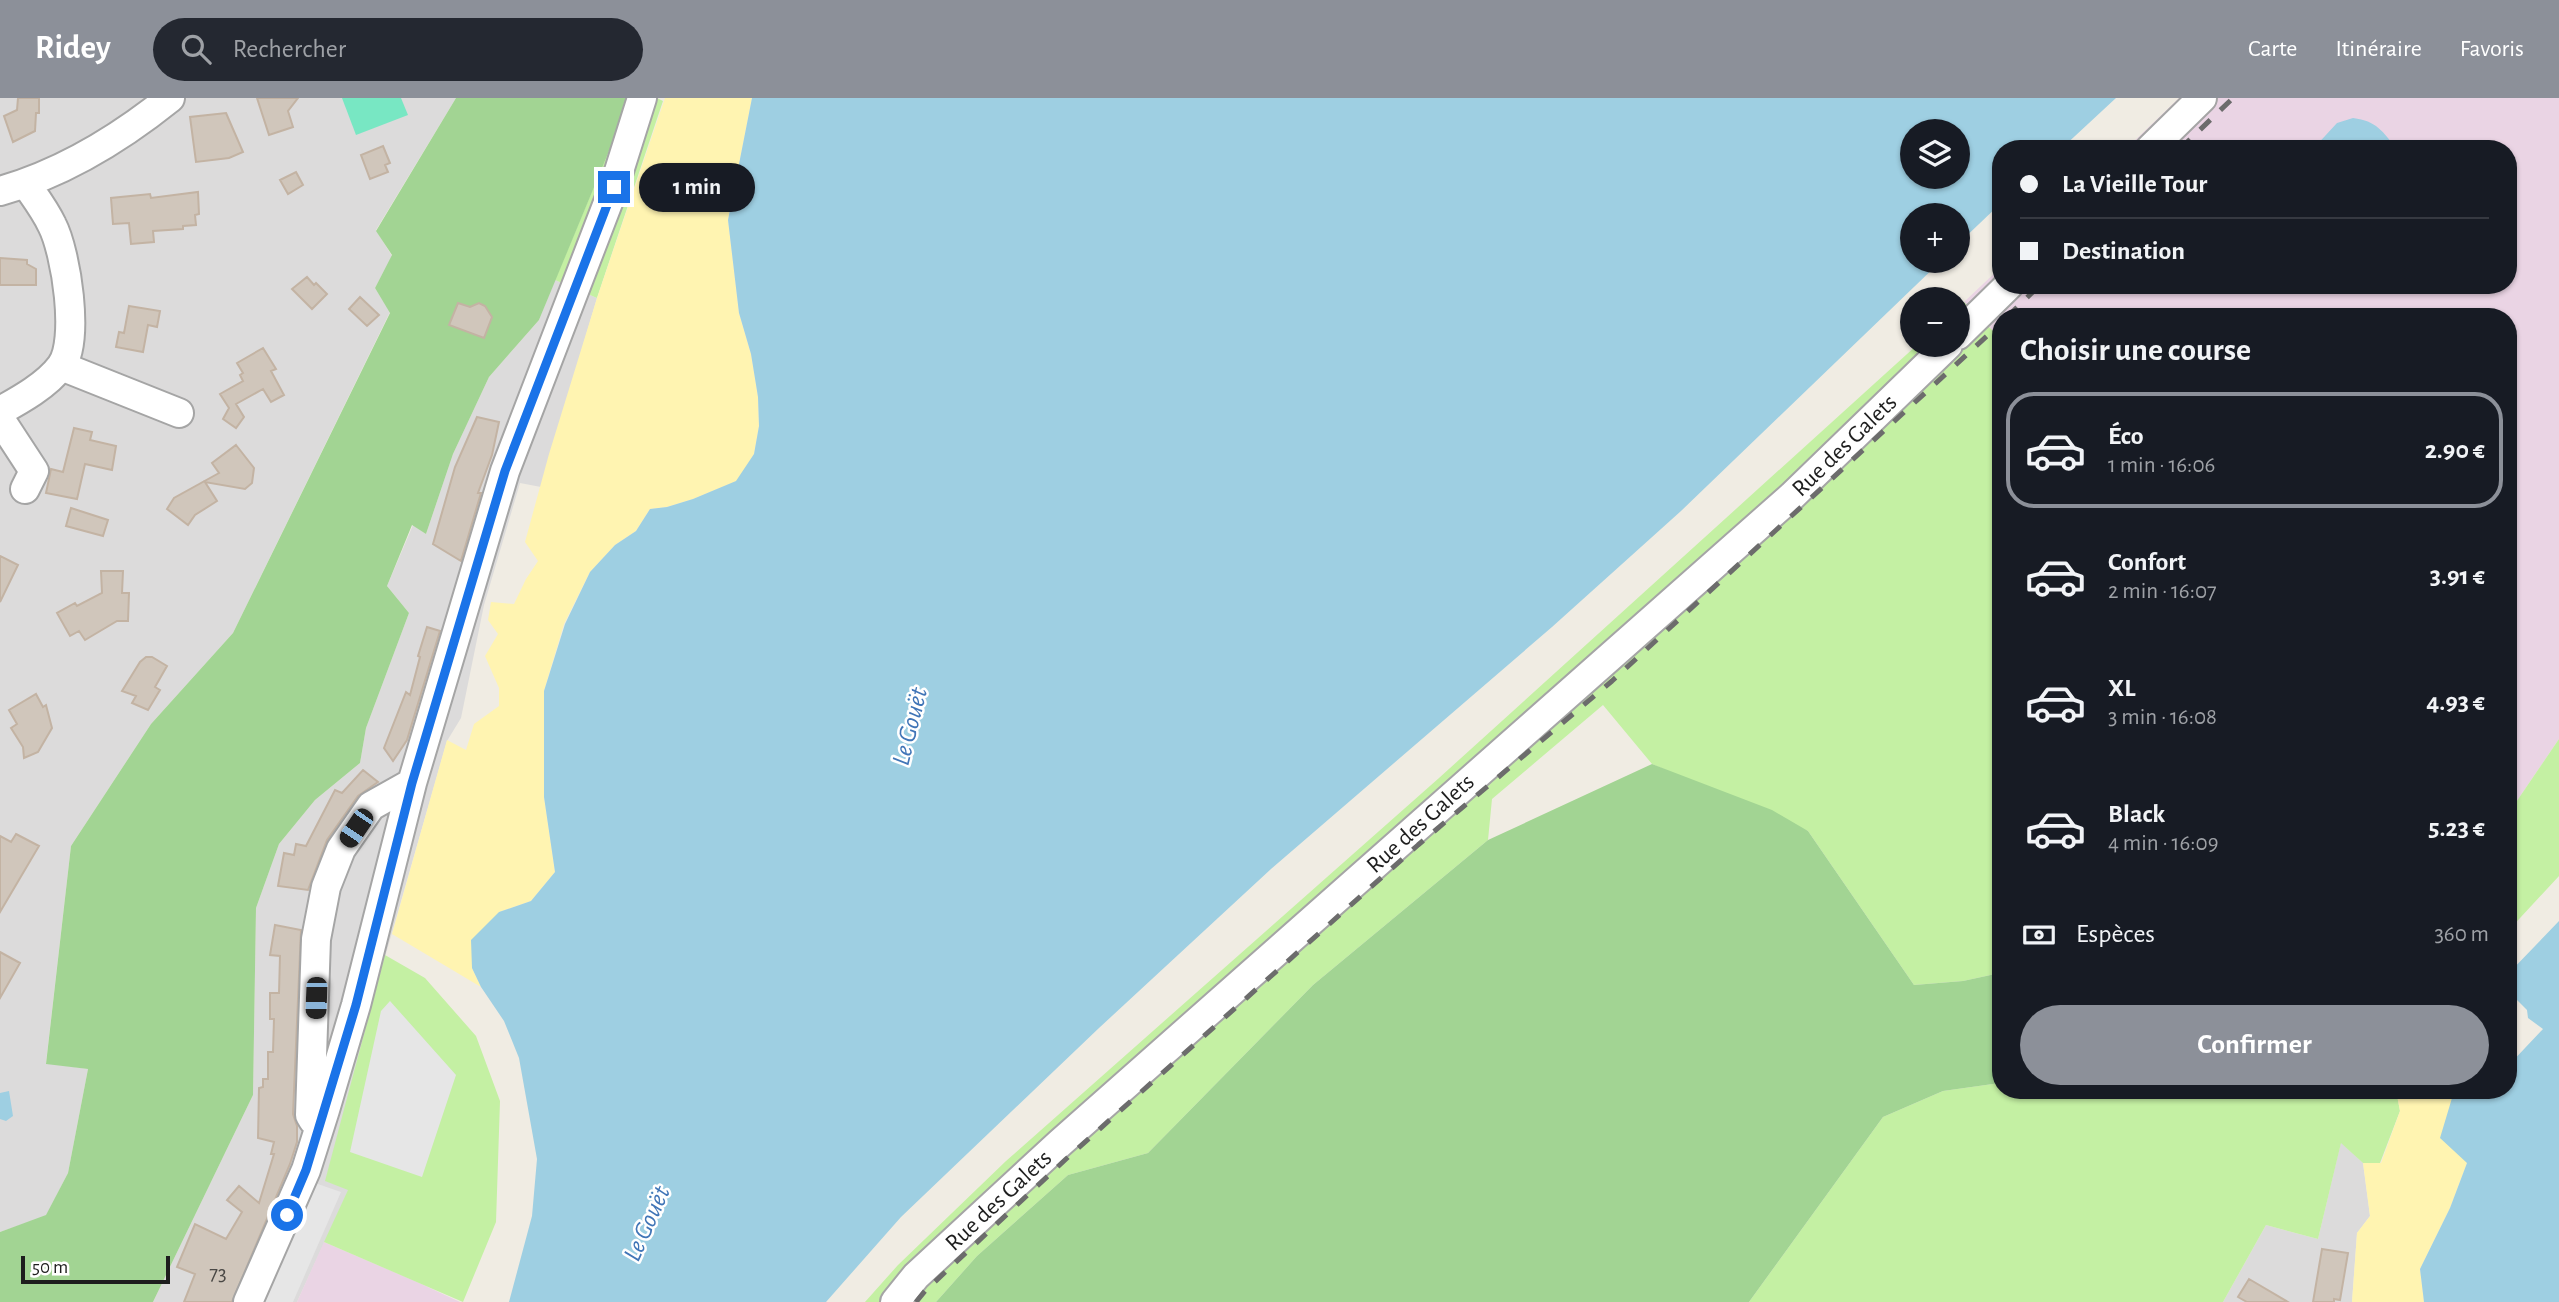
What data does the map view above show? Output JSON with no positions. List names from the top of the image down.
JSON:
{
  "streets": {
    "street": ["Rue des Galets"]
  },
  "water": ["Le Gouët"],
  "house_numbers": ["73"],
  "scale_bar": "50 m",
  "page": {
    "header": "Ridey",
    "search": "Rechercher",
    "nav": ["Carte", "Itinéraire", "Favoris"],
    "map_buttons": ["+", "−"],
    "banner": ["La Vieille Tour", "Destination"],
    "bubble": "1 min",
    "heading": "Choisir une course",
    "list": [
      {
        "name": "Éco",
        "note": "1 min · 16:06",
        "value": "2.90 €"
      },
      {
        "name": "Confort",
        "note": "2 min · 16:07",
        "value": "3.91 €"
      },
      {
        "name": "XL",
        "note": "3 min · 16:08",
        "value": "4.93 €"
      },
      {
        "name": "Black",
        "note": "4 min · 16:09",
        "value": "5.23 €"
      }
    ],
    "pay": ["Espèces", "360 m"],
    "buttons": "Confirmer",
    "scale": "50 m"
  }
}
